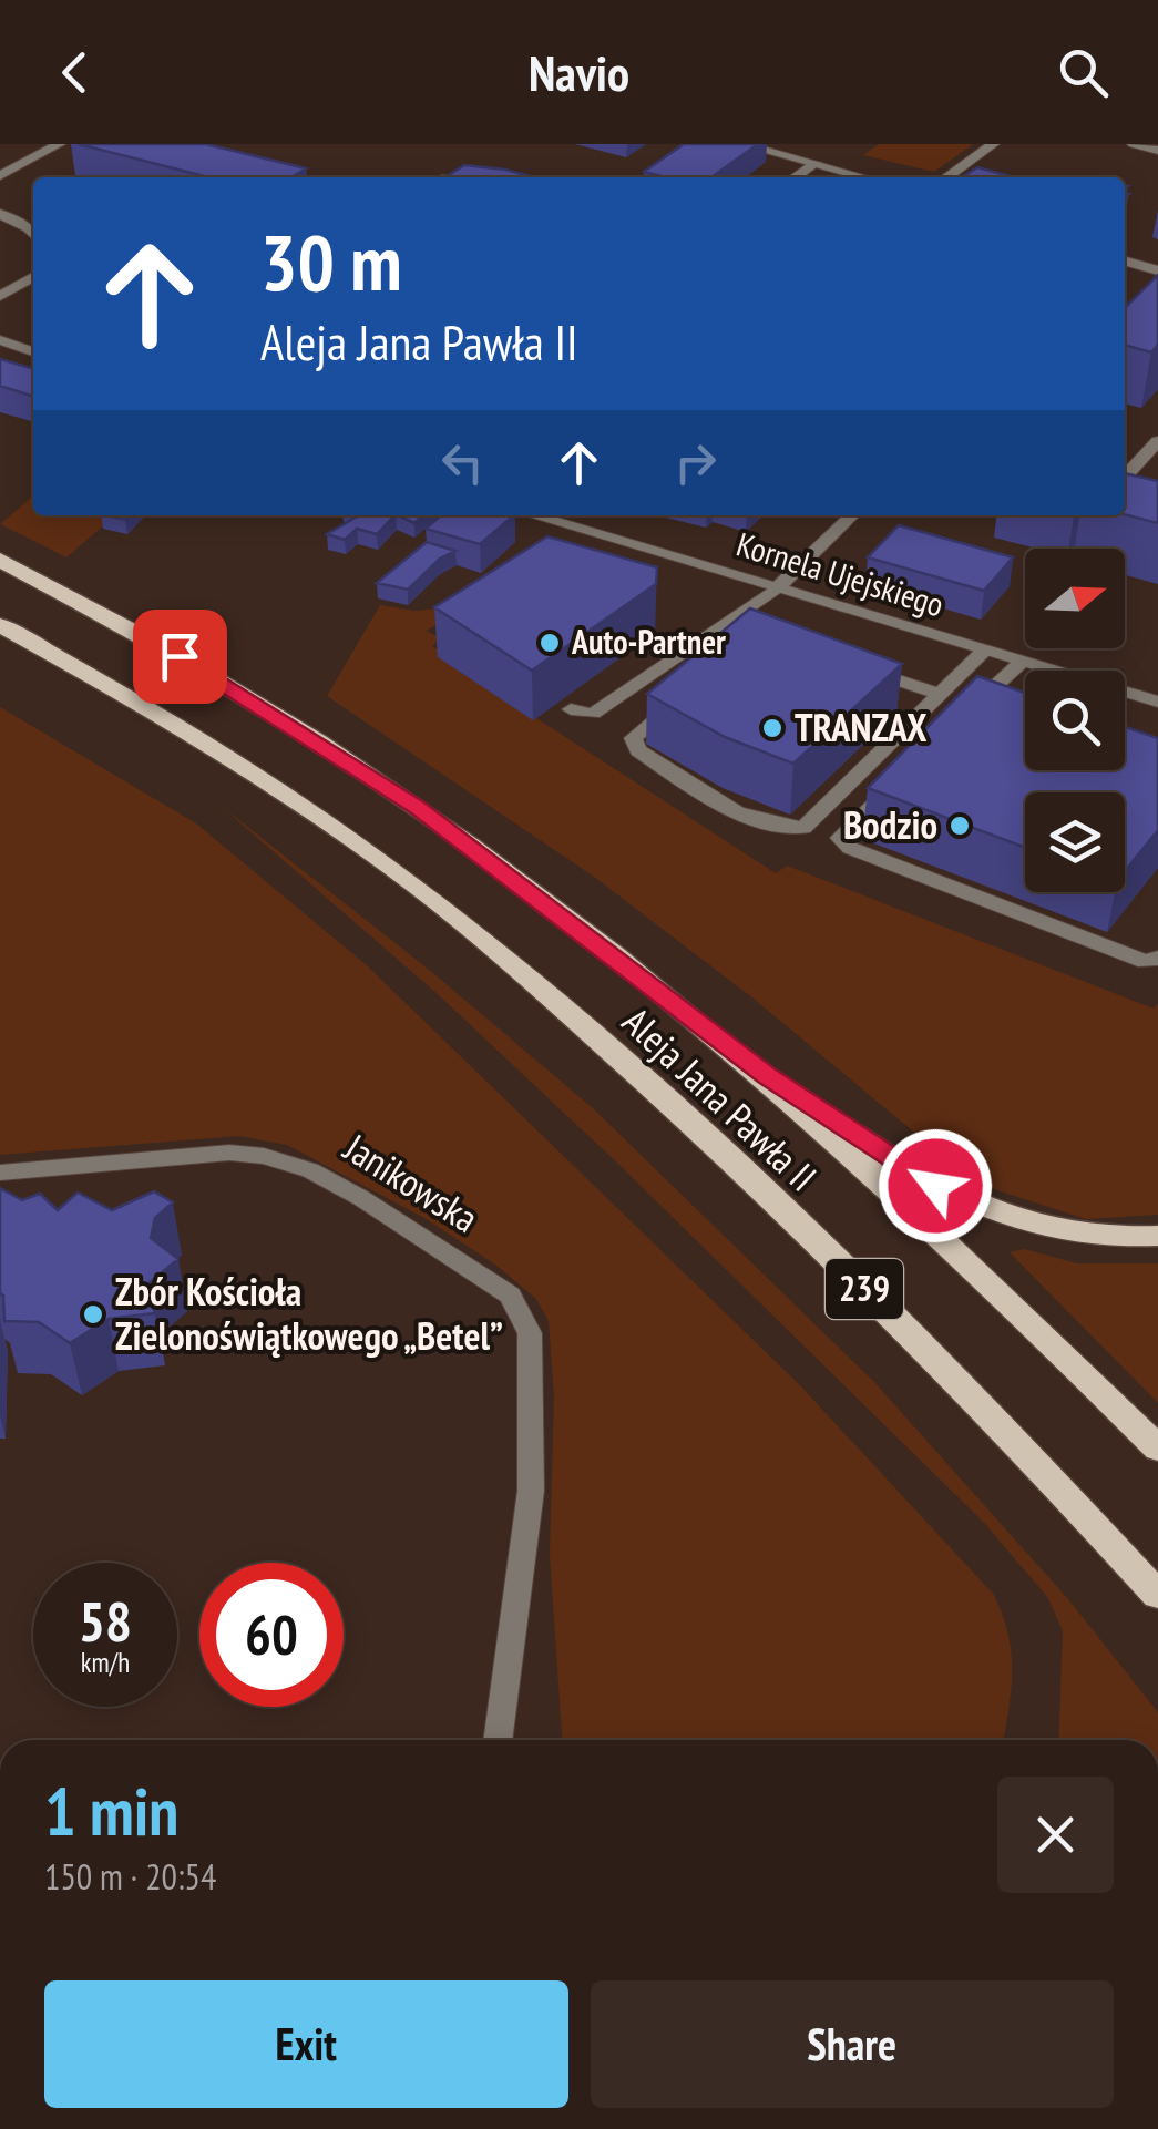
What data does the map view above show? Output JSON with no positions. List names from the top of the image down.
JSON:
{
  "streets": {
    "main road": ["Aleja Jana Pawła II", "239"],
    "street": ["Kornela Ujejskiego", "Janikowska"]
  },
  "places": [
    "Auto-Partner",
    "TRANZAX",
    "Bodzio",
    "Zbór Kościoła Zielonoświątkowego „Betel”"
  ],
  "north": "right",
  "page": {
    "header": "Navio",
    "turn": ["30 m", "Aleja Jana Pawła II"],
    "speed": "58 km/h",
    "limit": "60",
    "heading": ["1 min", "150 m · 20:54"],
    "buttons": ["Exit", "Share"]
  }
}
